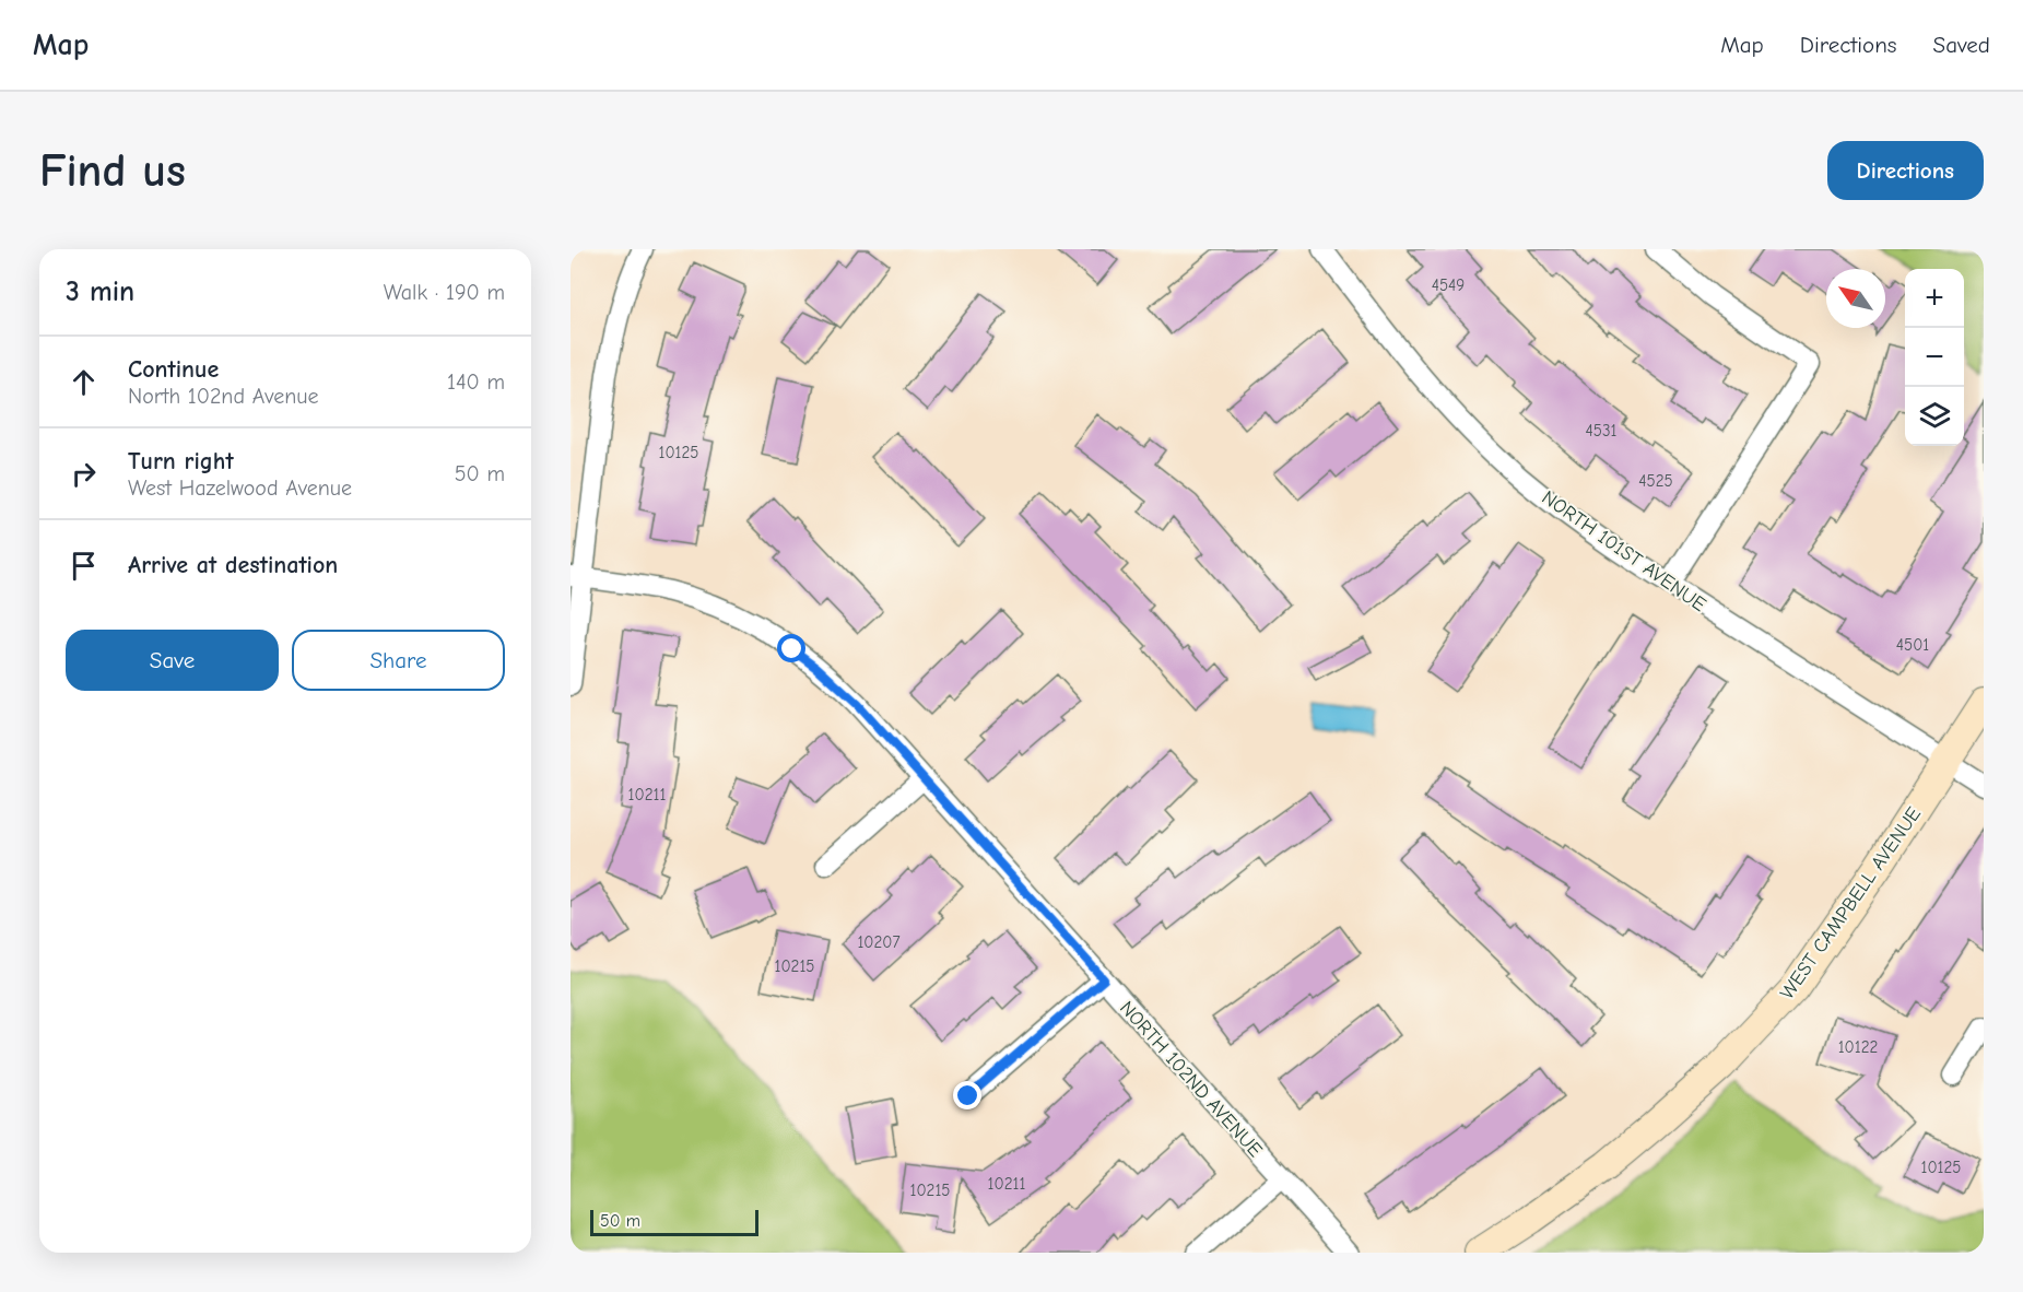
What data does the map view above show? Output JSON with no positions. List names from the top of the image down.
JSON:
{
  "streets": {
    "street": ["NORTH 101ST AVENUE", "WEST CAMPBELL AVENUE", "NORTH 102ND AVENUE"]
  },
  "crossings": [
    ["NORTH 101ST AVENUE", "WEST CAMPBELL AVENUE"]
  ],
  "house_numbers": [
    "4549",
    "4531",
    "10125",
    "4525",
    "4501",
    "10211",
    "10207",
    "10215",
    "10122",
    "10125",
    "10211",
    "10215"
  ],
  "scale_bar": "50 m",
  "north": "top left",
  "page": {
    "header": "Map",
    "nav": ["Map", "Directions", "Saved"],
    "buttons": [
      "Directions",
      ["Save", "Share"]
    ],
    "title": "Find us",
    "heading": ["3 min", "Walk · 190 m"],
    "map_buttons": ["+", "−"],
    "list": [
      ["Continue", "North 102nd Avenue", "140 m"],
      ["Turn right", "West Hazelwood Avenue", "50 m"],
      "Arrive at destination"
    ],
    "scale": "50 m"
  }
}
